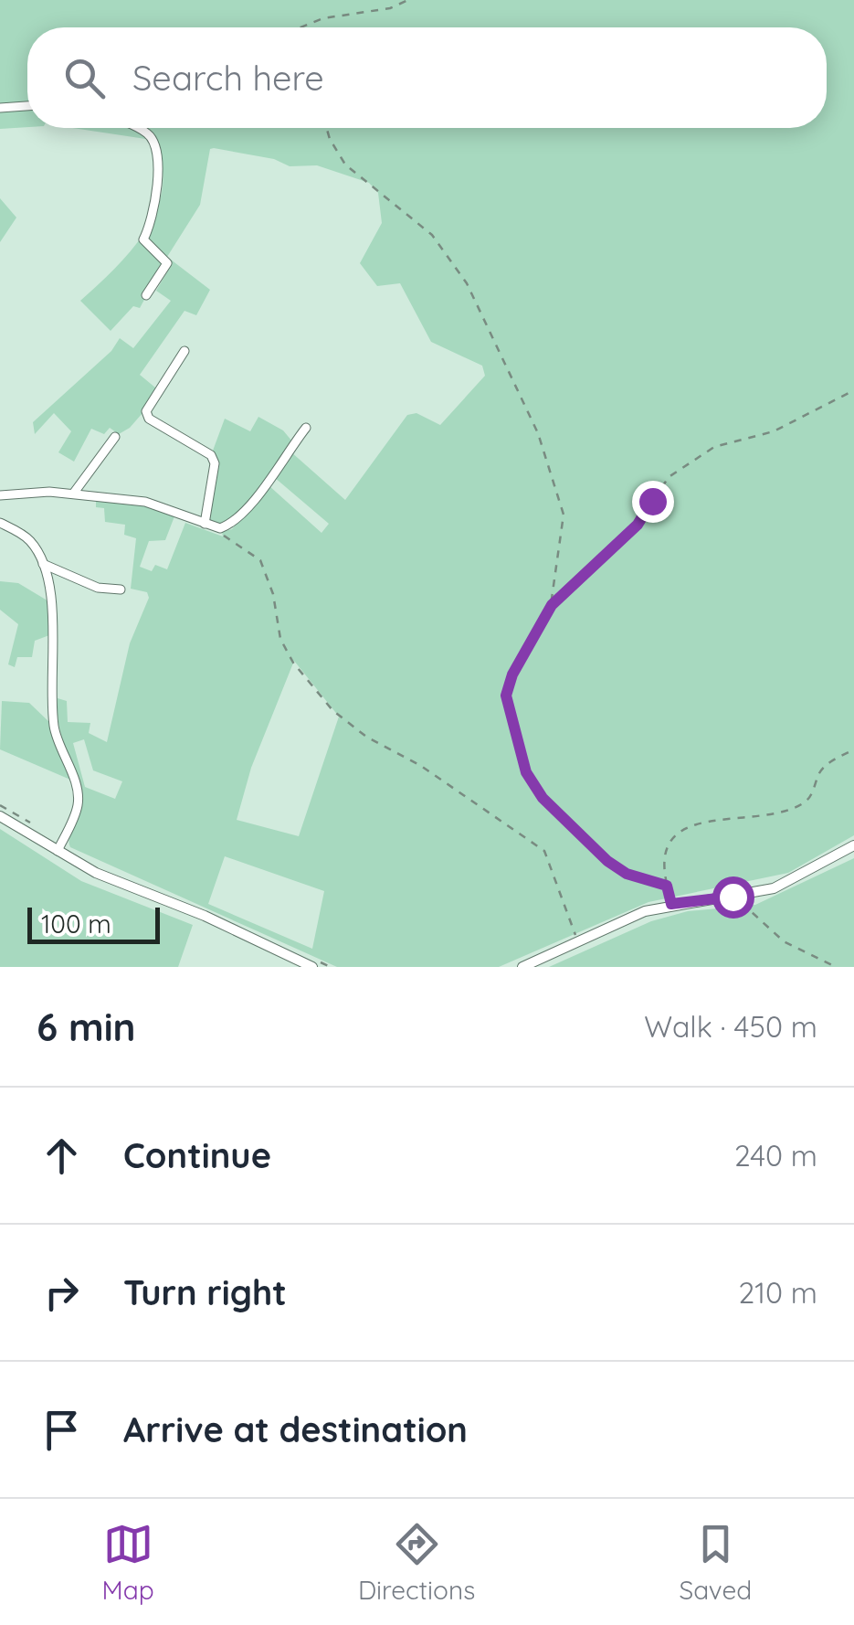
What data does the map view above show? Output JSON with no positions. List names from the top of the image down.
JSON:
{
  "scale_bar": "100 m",
  "page": {
    "search": "Search here",
    "scale": "100 m",
    "heading": ["6 min", "Walk · 450 m"],
    "list": [
      ["Continue", "240 m"],
      ["Turn right", "210 m"],
      "Arrive at destination"
    ],
    "nav": ["Map", "Directions", "Saved"]
  }
}
